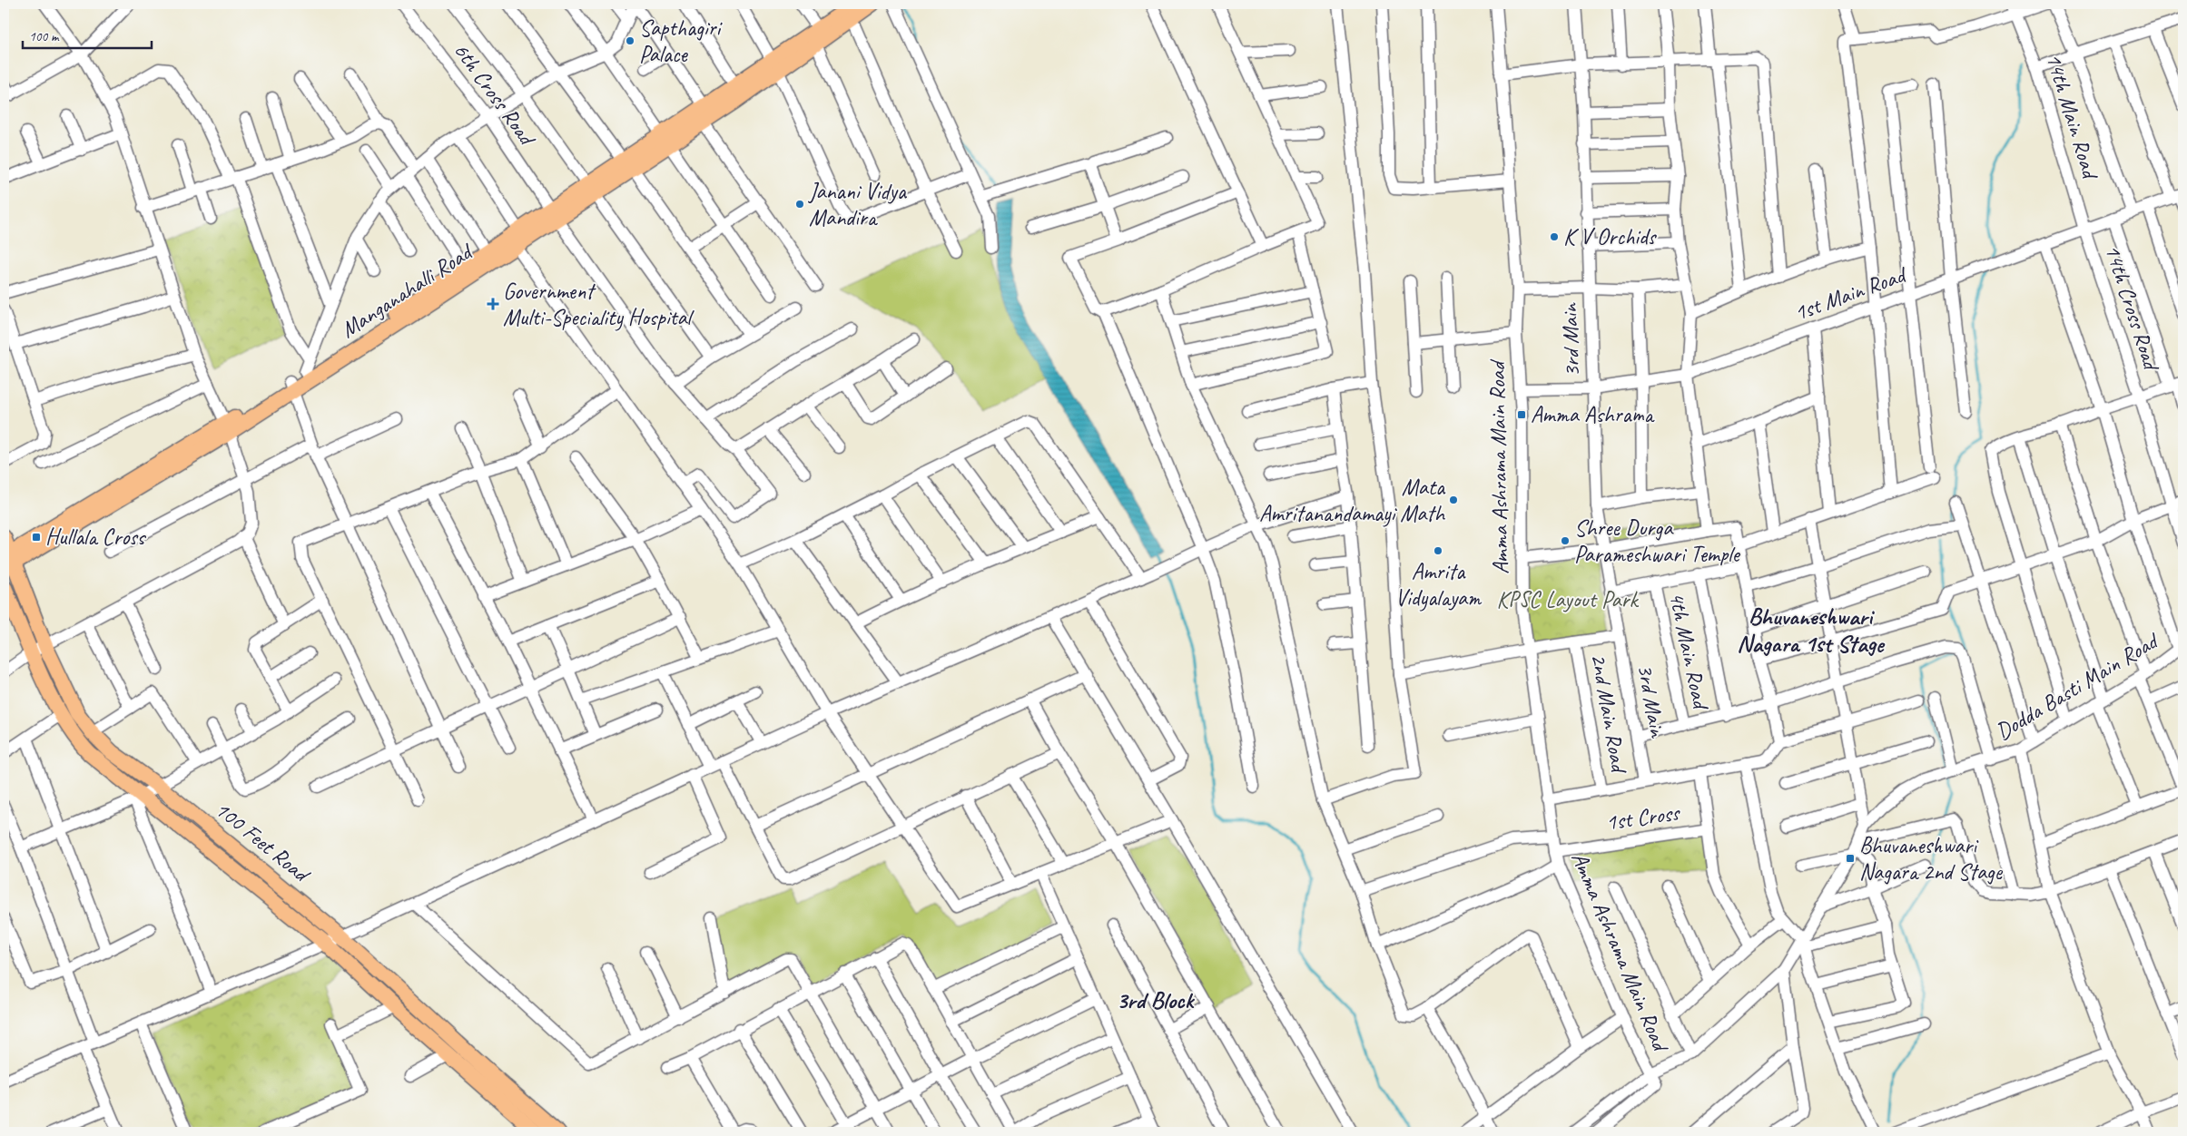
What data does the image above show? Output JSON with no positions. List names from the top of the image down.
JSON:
{
  "streets": {
    "main road": ["Manganahalli Road", "100 Feet Road"],
    "street": [
      "6th Cross Road",
      "14th Main Road",
      "1st Main Road",
      "14th Cross Road",
      "3rd Main",
      "Amma Ashrama Main Road",
      "4th Main Road",
      "Dodda Basti Main Road",
      "2nd Main Road",
      "1st Cross"
    ]
  },
  "crossings": [
    ["6th Cross Road", "Manganahalli Road"],
    ["14th Main Road", "1st Main Road"],
    ["14th Main Road", "14th Cross Road"],
    ["Manganahalli Road", "100 Feet Road"],
    ["1st Main Road", "14th Cross Road"],
    ["1st Main Road", "3rd Main"],
    ["1st Main Road", "Amma Ashrama Main Road"],
    ["Amma Ashrama Main Road", "1st Cross"]
  ],
  "districts": ["Bhuvaneshwari Nagara 1st Stage", "3rd Block"],
  "parks": ["KPSC Layout Park"],
  "places": {
    "other": [
      "Sapthagiri Palace",
      "Janani Vidya Mandira",
      "K V Orchids",
      "Mata Amritanandamayi Math",
      "Shree Durga Parameshwari Temple",
      "Amrita Vidyalayam"
    ],
    "health": ["Government Multi-Speciality Hospital"],
    "transit": ["Amma Ashrama", "Hullala Cross", "Bhuvaneshwari Nagara 2nd Stage"]
  },
  "scale_bar": "100 m"
}
